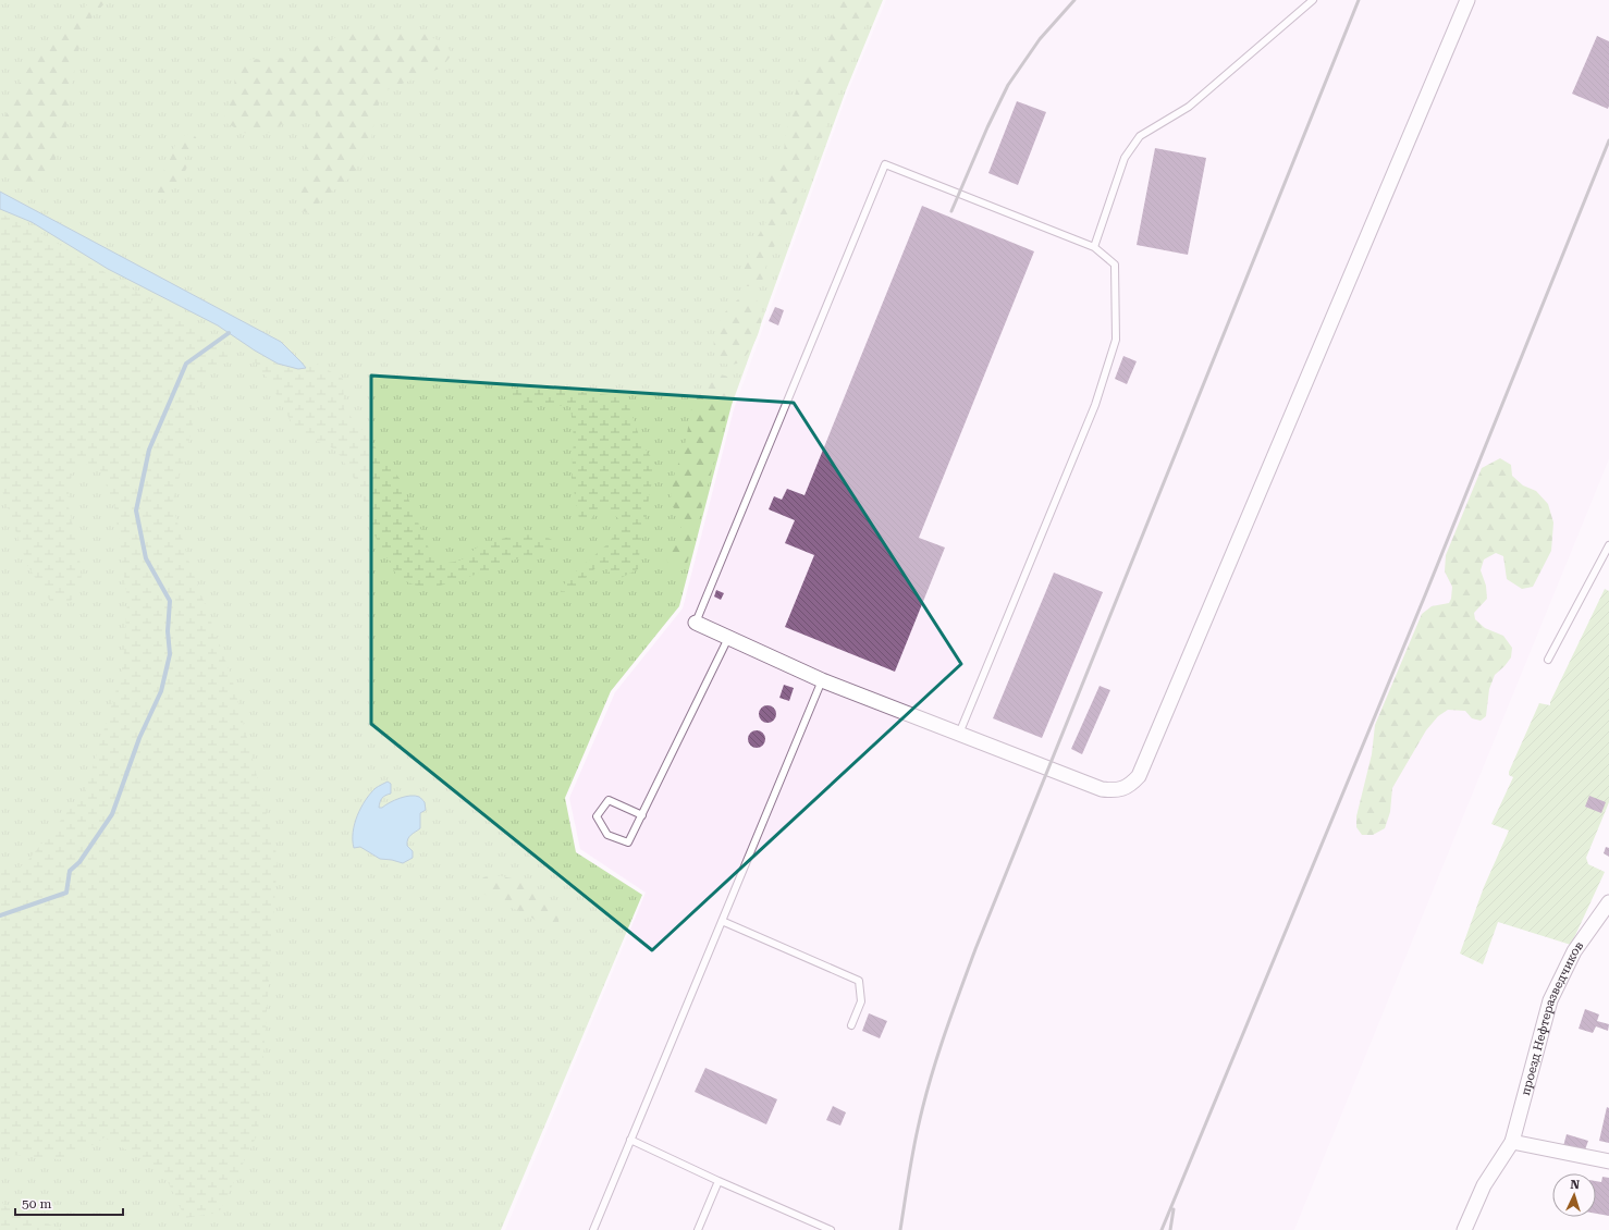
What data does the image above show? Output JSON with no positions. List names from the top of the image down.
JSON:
{
  "streets": {
    "street": ["проезд Нефтеразведчиков"]
  },
  "scale_bar": "50 m",
  "north": "top"
}
